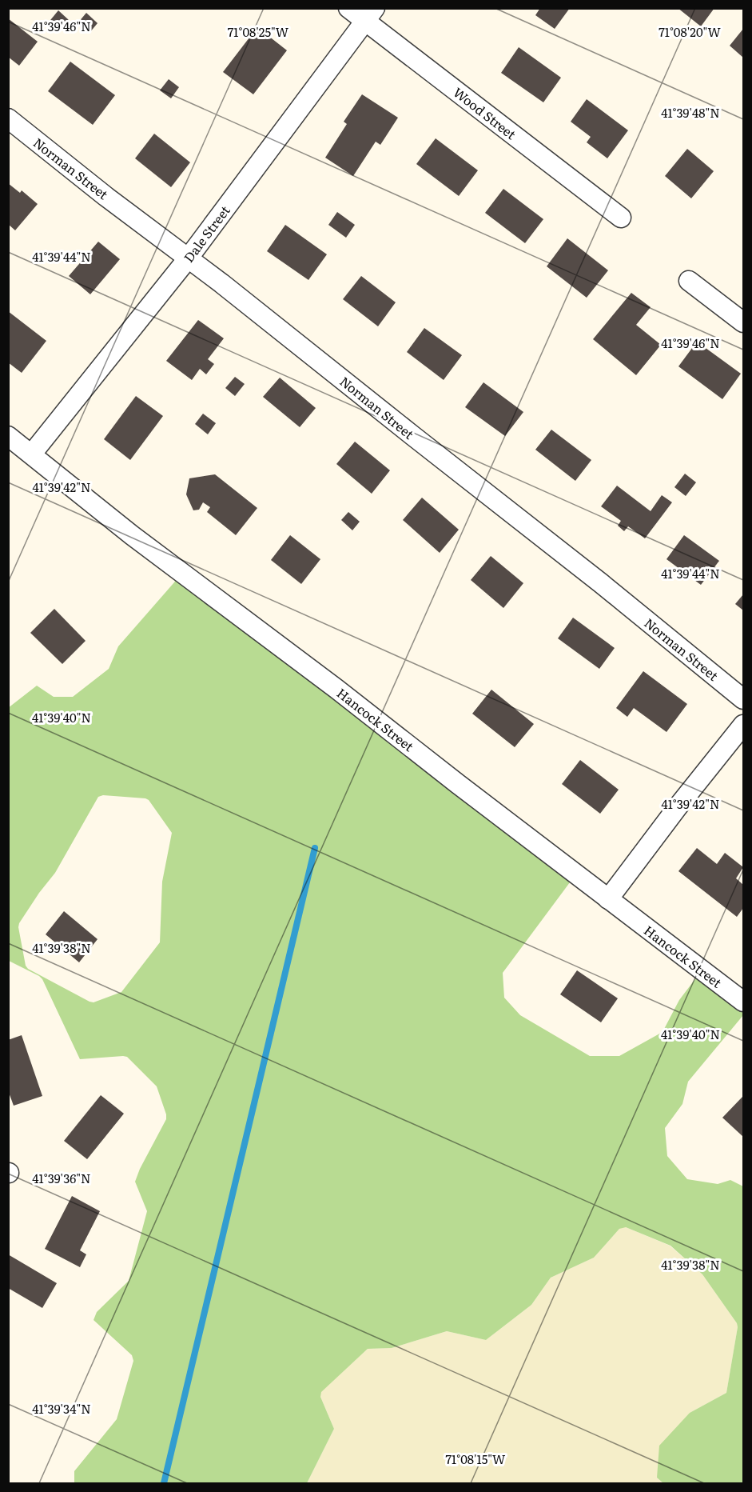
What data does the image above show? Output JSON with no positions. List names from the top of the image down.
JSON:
{
  "streets": {
    "street": [
      "Wood Street",
      "Norman Street",
      "Dale Street",
      "Hancock Street"
    ]
  },
  "crossings": [
    ["Wood Street", "Dale Street"],
    ["Norman Street", "Dale Street"],
    ["Dale Street", "Hancock Street"]
  ],
  "coordinates": [
    "41°39'46\"N",
    "71°08'25\"W",
    "71°08'20\"W",
    "41°39'48\"N",
    "41°39'44\"N",
    "41°39'42\"N",
    "41°39'40\"N",
    "41°39'38\"N",
    "41°39'36\"N",
    "41°39'34\"N",
    "71°08'15\"W"
  ]
}
